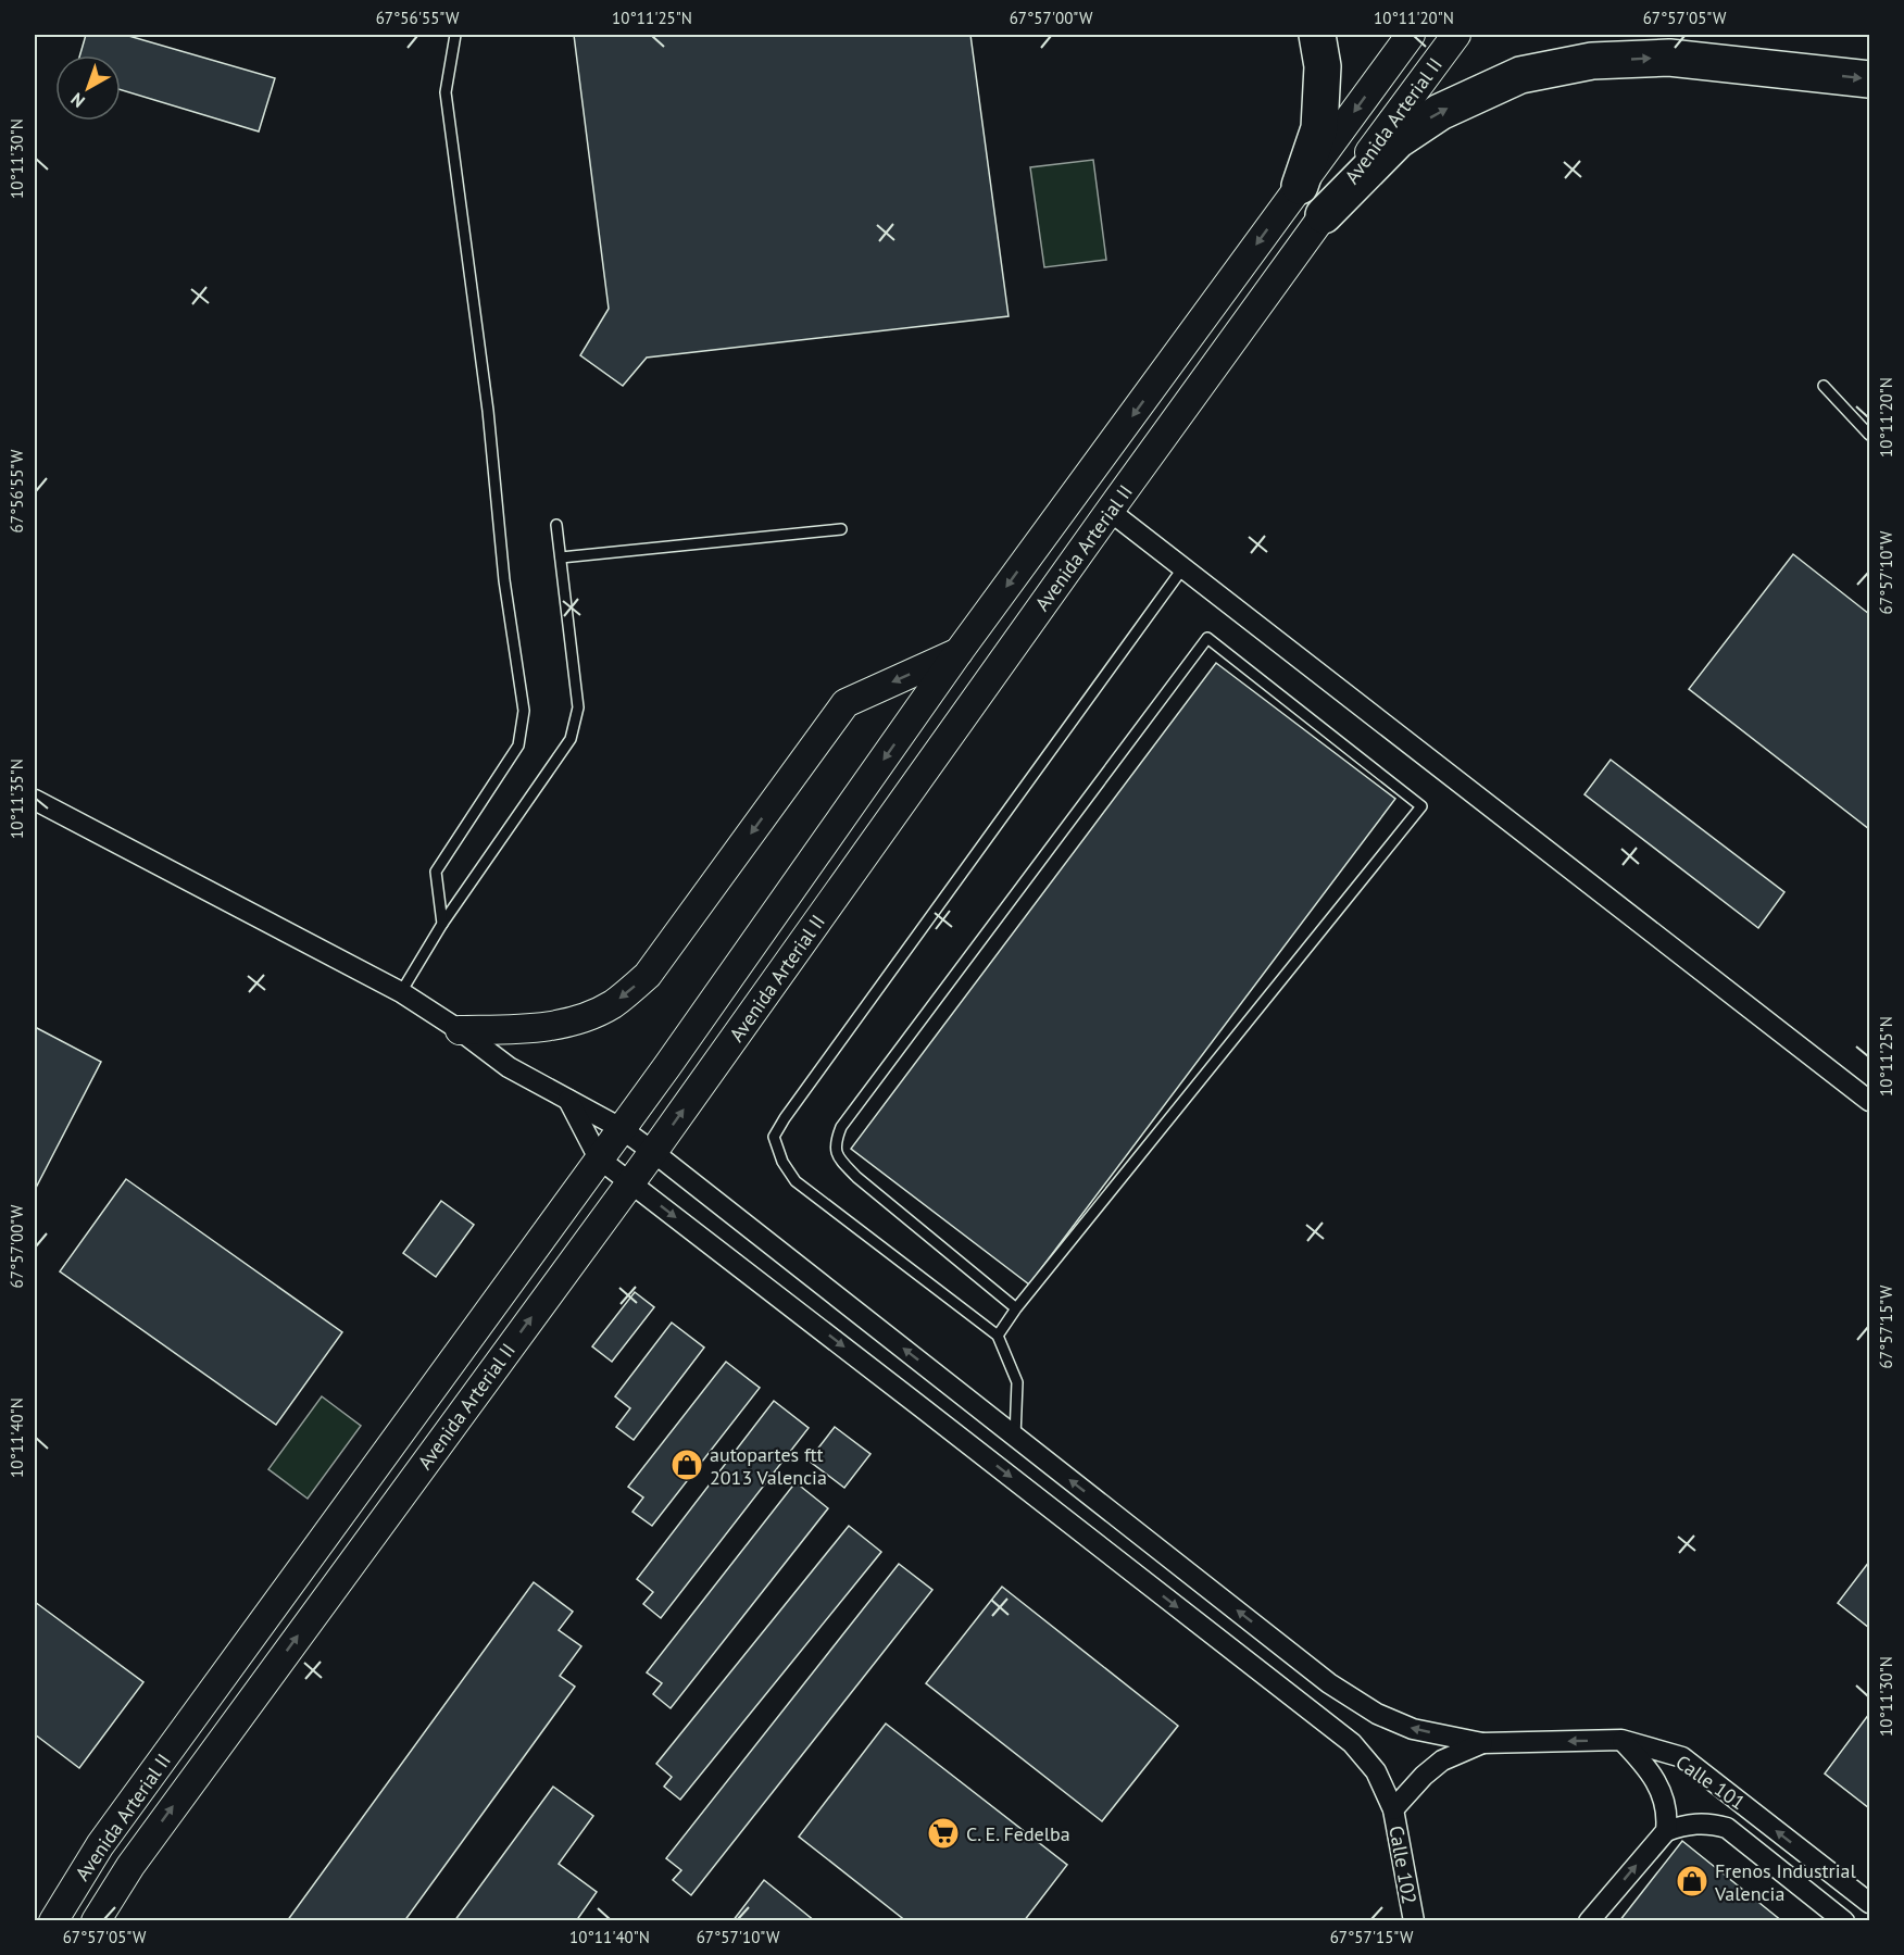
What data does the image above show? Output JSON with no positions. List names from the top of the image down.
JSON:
{
  "streets": {
    "street": ["Avenida Arterial II", "Calle 101", "Calle 102"]
  },
  "crossings": [
    ["Avenida Arterial II", "Calle 102"]
  ],
  "places": {
    "shop": ["autopartes ftt 2013 Valencia", "Frenos Industrial Valencia"],
    "supermarket": ["C. E. Fedelba"]
  },
  "north": "bottom left",
  "coordinates": [
    "67°56'55\"W",
    "10°11'25\"N",
    "67°57'00\"W",
    "10°11'20\"N",
    "67°57'05\"W",
    "10°11'30\"N",
    "67°57'10\"W",
    "10°11'35\"N",
    "67°57'15\"W",
    "10°11'40\"N"
  ]
}
